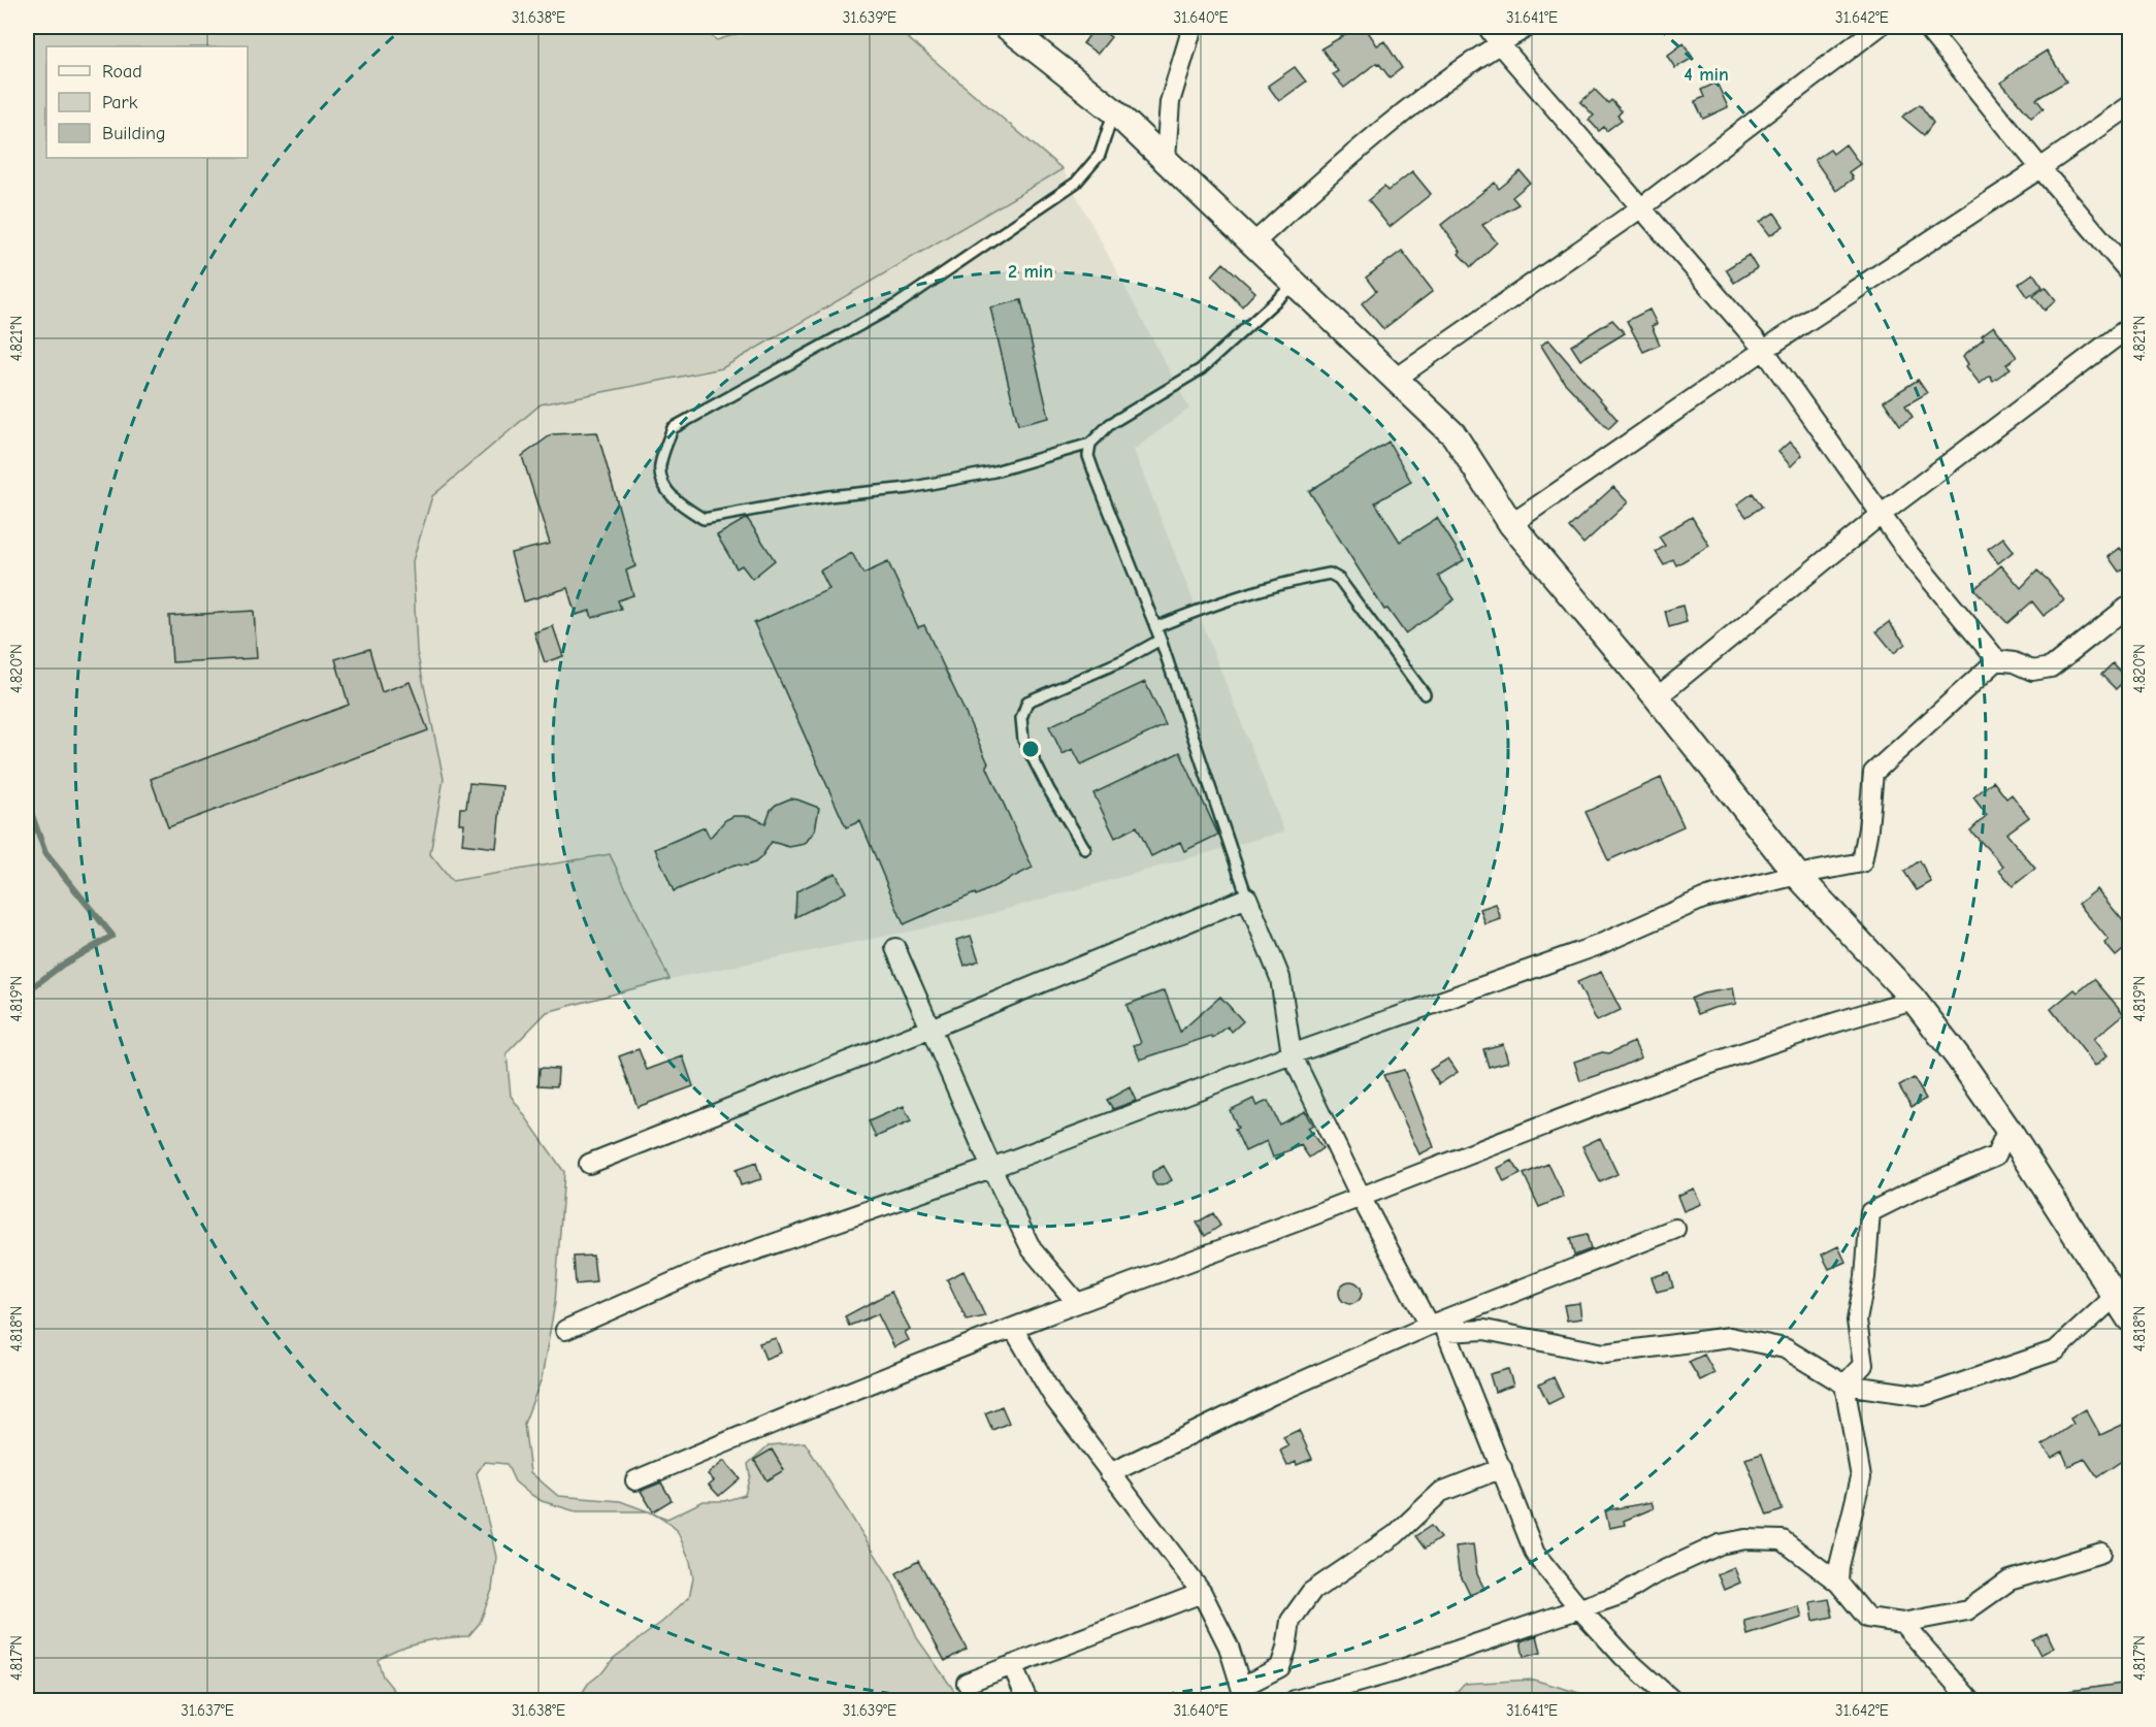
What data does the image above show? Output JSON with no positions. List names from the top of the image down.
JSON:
{
  "legend": ["Road", "Park", "Building"],
  "coordinates": [
    "31.638°E",
    "31.639°E",
    "31.640°E",
    "31.641°E",
    "31.642°E",
    "4.821°N",
    "4.820°N",
    "4.819°N",
    "4.818°N",
    "4.817°N",
    "31.637°E"
  ],
  "rings": ["4 min", "2 min"]
}
